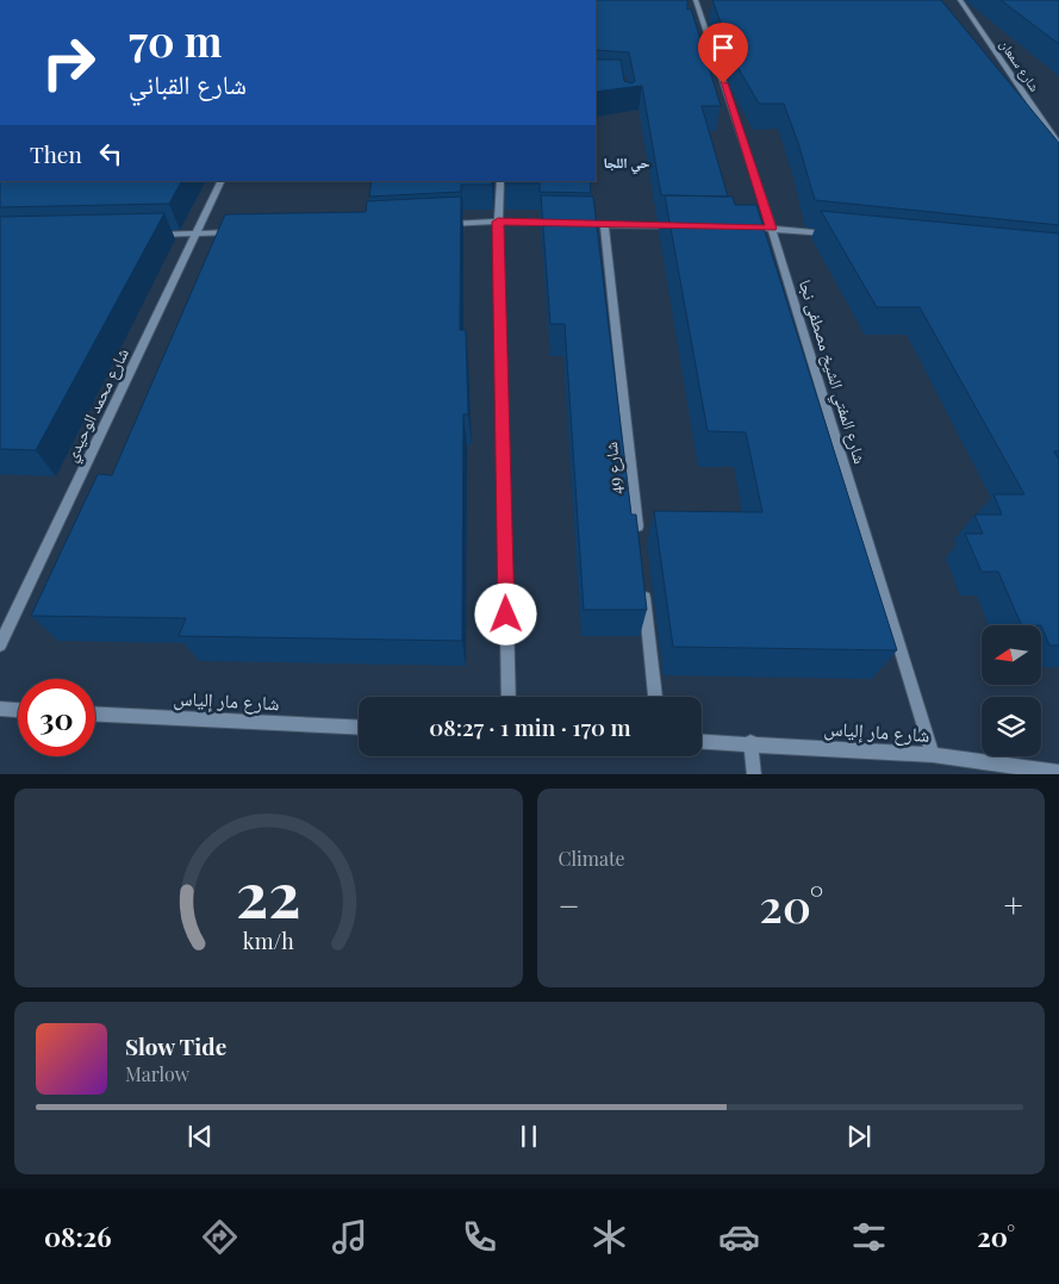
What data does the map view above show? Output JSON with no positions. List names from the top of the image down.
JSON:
{
  "streets": {
    "street": [
      "شارع سمعان",
      "شارع المفتي الشيخ مصطفى نجا",
      "شارع محمد الوحيدي",
      "شارع 49",
      "شارع مار إلياس"
    ]
  },
  "crossings": [
    ["شارع المفتي الشيخ مصطفى نجا", "شارع مار إلياس"]
  ],
  "districts": ["حي اللجا"],
  "north": "left",
  "page": {
    "turn": ["70 m", "شارع القباني"],
    "then": "Then",
    "limit": "30",
    "trip": "08:27 · 1 min · 170 m",
    "tile": "Climate",
    "heat": ["−", "20°", "+"],
    "song": ["Slow Tide", "Marlow"],
    "tabs": ["08:26", "20°"],
    "gauge": ["22", "km/h"]
  }
}
